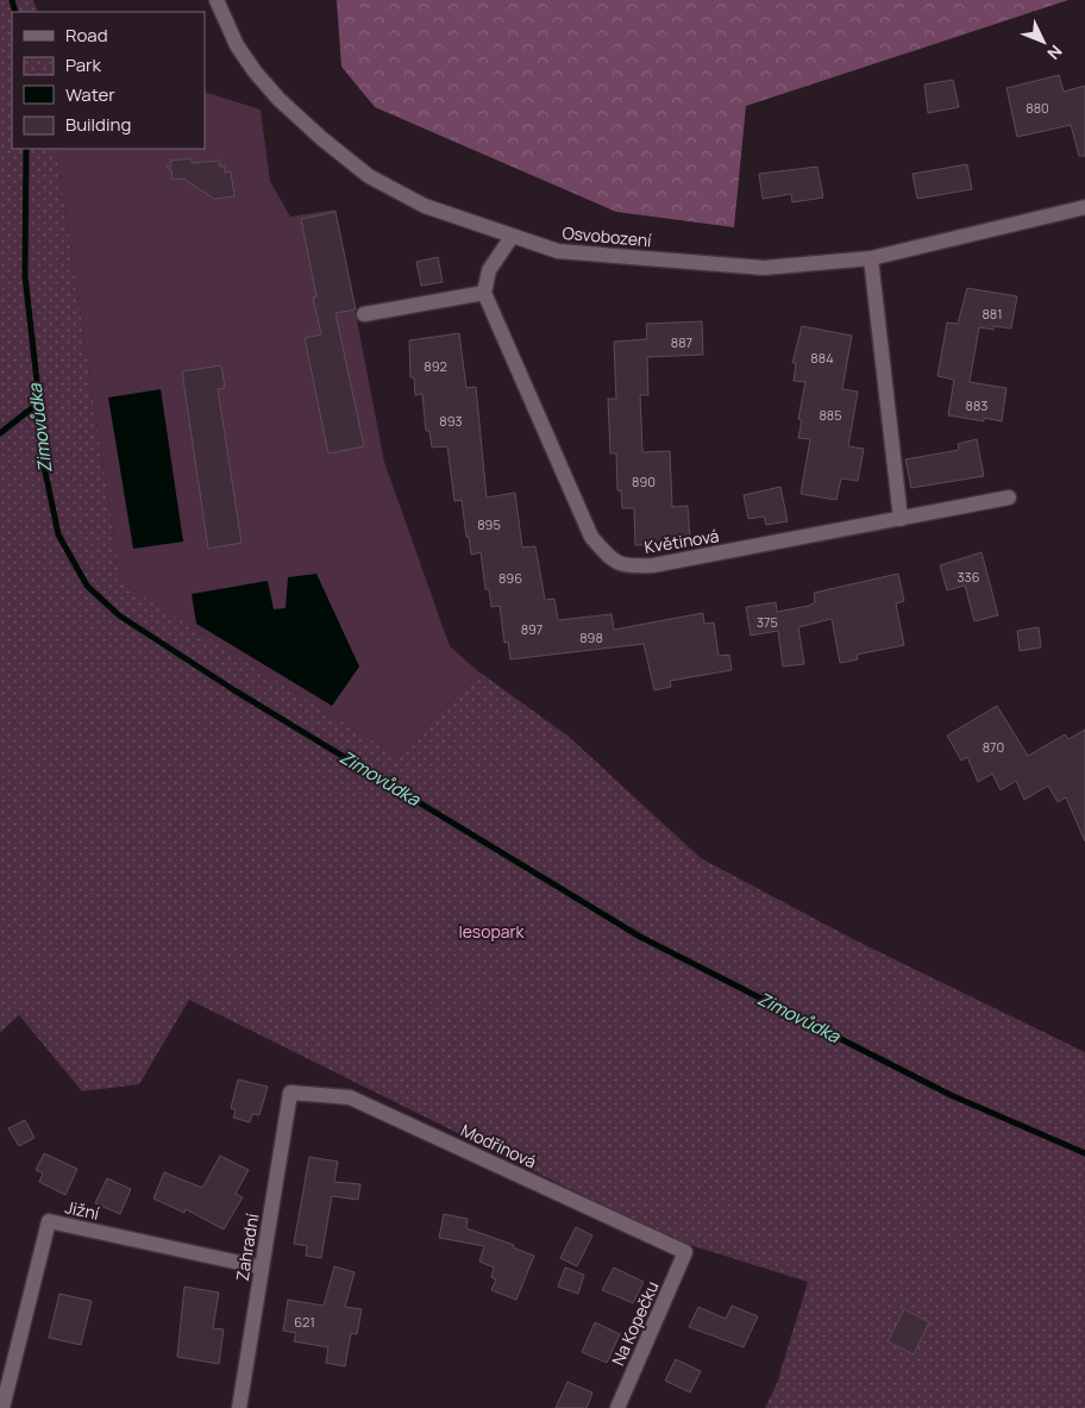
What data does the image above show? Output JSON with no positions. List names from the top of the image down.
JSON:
{
  "streets": {
    "street": [
      "Osvobození",
      "Květinová",
      "Modřínová",
      "Jižní",
      "Zahradní",
      "Na Kopečku"
    ]
  },
  "crossings": [
    ["Modřínová", "Zahradní"],
    ["Modřínová", "Na Kopečku"],
    ["Jižní", "Zahradní"]
  ],
  "water": ["Zimovůdka"],
  "parks": ["lesopark"],
  "house_numbers": [
    "880",
    "881",
    "887",
    "884",
    "892",
    "883",
    "885",
    "893",
    "890",
    "895",
    "336",
    "896",
    "375",
    "897",
    "898",
    "870",
    "621"
  ],
  "legend": [
    "Road",
    "Park",
    "Water",
    "Building"
  ],
  "north": "bottom right"
}
